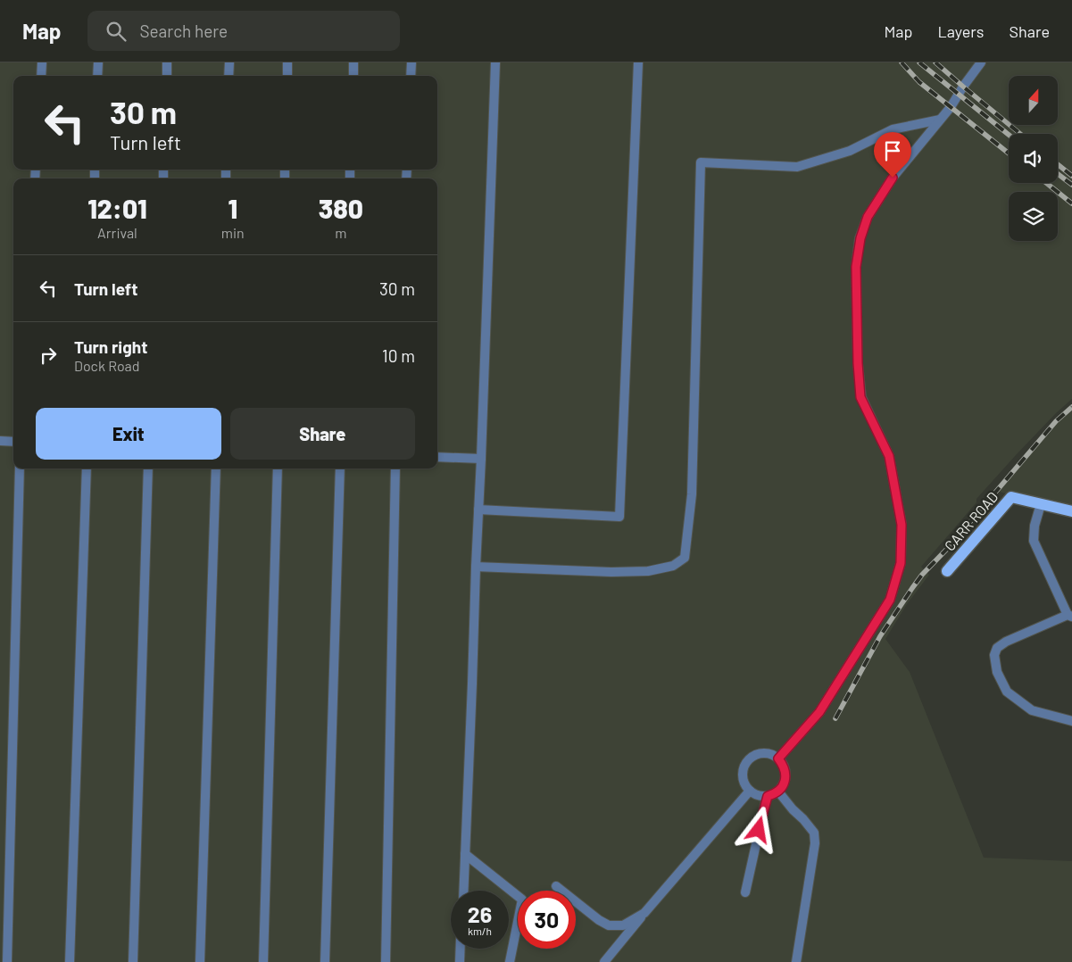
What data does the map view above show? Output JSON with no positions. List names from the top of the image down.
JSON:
{
  "streets": {
    "main road": ["CARR ROAD"]
  },
  "north": "top",
  "page": {
    "header": "Map",
    "search": "Search here",
    "nav": ["Map", "Layers", "Share"],
    "turn": ["30 m", "Turn left"],
    "eta": [
      "12:01",
      "Arrival",
      "1",
      "min",
      "380",
      "m"
    ],
    "list": [
      {
        "name": "Turn left",
        "value": "30 m"
      },
      {
        "name": "Turn right",
        "note": "Dock Road",
        "value": "10 m"
      }
    ],
    "buttons": ["Exit", "Share"],
    "speed": "26 km/h",
    "limit": "30"
  }
}
